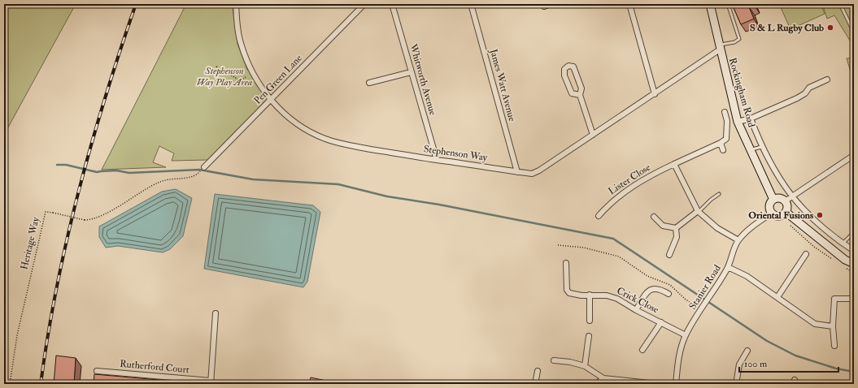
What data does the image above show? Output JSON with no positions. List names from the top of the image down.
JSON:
{
  "streets": {
    "street": [
      "Pen Green Lane",
      "Whitworth Avenue",
      "James Watt Avenue",
      "Rockingham Road",
      "Stephenson Way",
      "Lister Close",
      "Stanier Road",
      "Crick Close",
      "Rutherford Court"
    ],
    "path": ["Heritage Way"]
  },
  "crossings": [
    ["Pen Green Lane", "Stephenson Way"],
    ["Whitworth Avenue", "Stephenson Way"],
    ["James Watt Avenue", "Stephenson Way"],
    ["Rockingham Road", "Stephenson Way"],
    ["Rockingham Road", "Stanier Road"],
    ["Stanier Road", "Crick Close"]
  ],
  "parks": ["Stephenson Way Play Area"],
  "places": ["S & L Rugby Club", "Oriental Fusions"],
  "scale_bar": "100 m"
}
